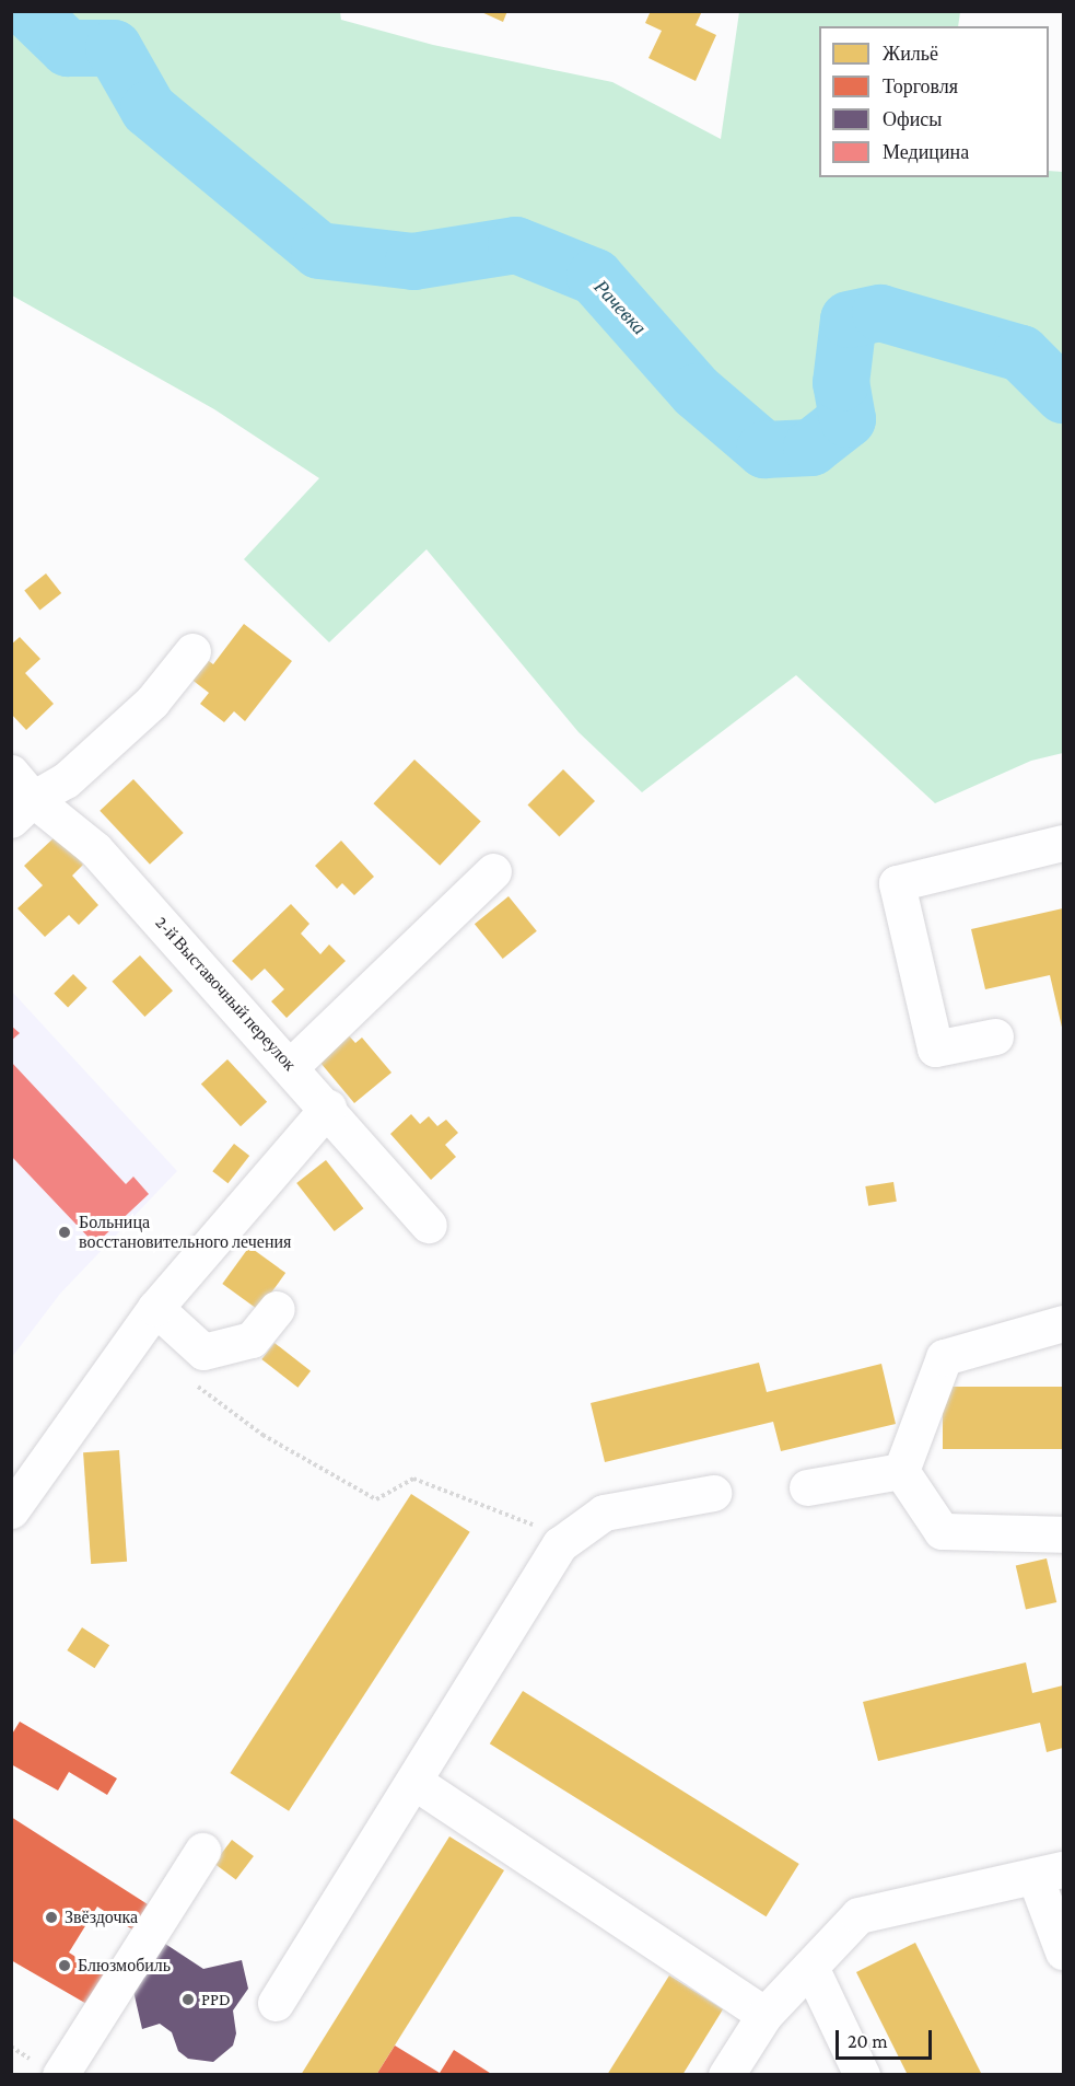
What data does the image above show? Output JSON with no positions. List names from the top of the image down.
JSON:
{
  "streets": {
    "street": ["2-й Выставочный переулок"]
  },
  "water": ["Рачевка"],
  "places": [
    "Больница восстановительного лечения",
    "Звёздочка",
    "Блюзмобиль",
    "PPD"
  ],
  "legend": [
    "Жильё",
    "Торговля",
    "Офисы",
    "Медицина"
  ],
  "scale_bar": "20 m"
}
